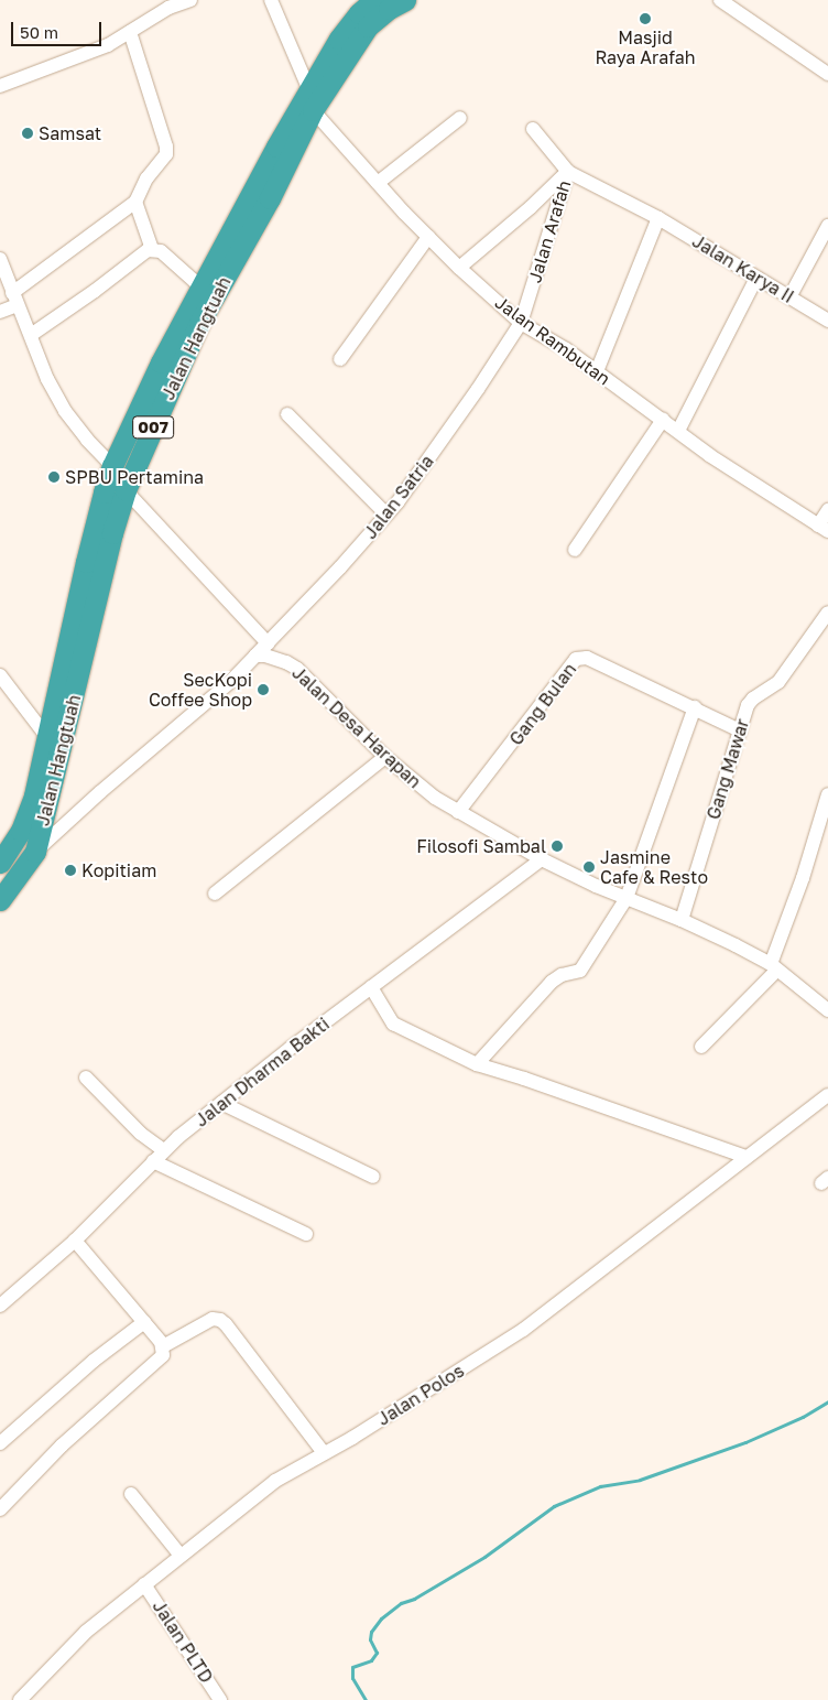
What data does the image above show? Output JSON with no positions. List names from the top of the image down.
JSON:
{
  "streets": {
    "highway": ["Jalan Hangtuah", "007"],
    "street": [
      "Jalan Arafah",
      "Jalan Karya II",
      "Jalan Rambutan",
      "Jalan Satria",
      "Gang Bulan",
      "Jalan Desa Harapan",
      "Gang Mawar",
      "Jalan Dharma Bakti",
      "Jalan Polos",
      "Jalan PLTD"
    ]
  },
  "crossings": [
    ["Jalan Arafah", "Jalan Karya II"],
    ["Jalan Arafah", "Jalan Rambutan"],
    ["Jalan Arafah", "Jalan Satria"],
    ["Jalan Hangtuah", "Jalan Rambutan"],
    ["Jalan Rambutan", "Jalan Satria"],
    ["Jalan Satria", "Jalan Desa Harapan"],
    ["Gang Bulan", "Jalan Desa Harapan"],
    ["Gang Bulan", "Gang Mawar"],
    ["Jalan Desa Harapan", "Gang Mawar"],
    ["Jalan Desa Harapan", "Jalan Dharma Bakti"],
    ["Jalan Polos", "Jalan PLTD"]
  ],
  "places": [
    "Masjid Raya Arafah",
    "Samsat",
    "SPBU Pertamina",
    "SecKopi Coffee Shop",
    "Filosofi Sambal",
    "Jasmine Cafe & Resto",
    "Kopitiam"
  ],
  "scale_bar": "50 m"
}
